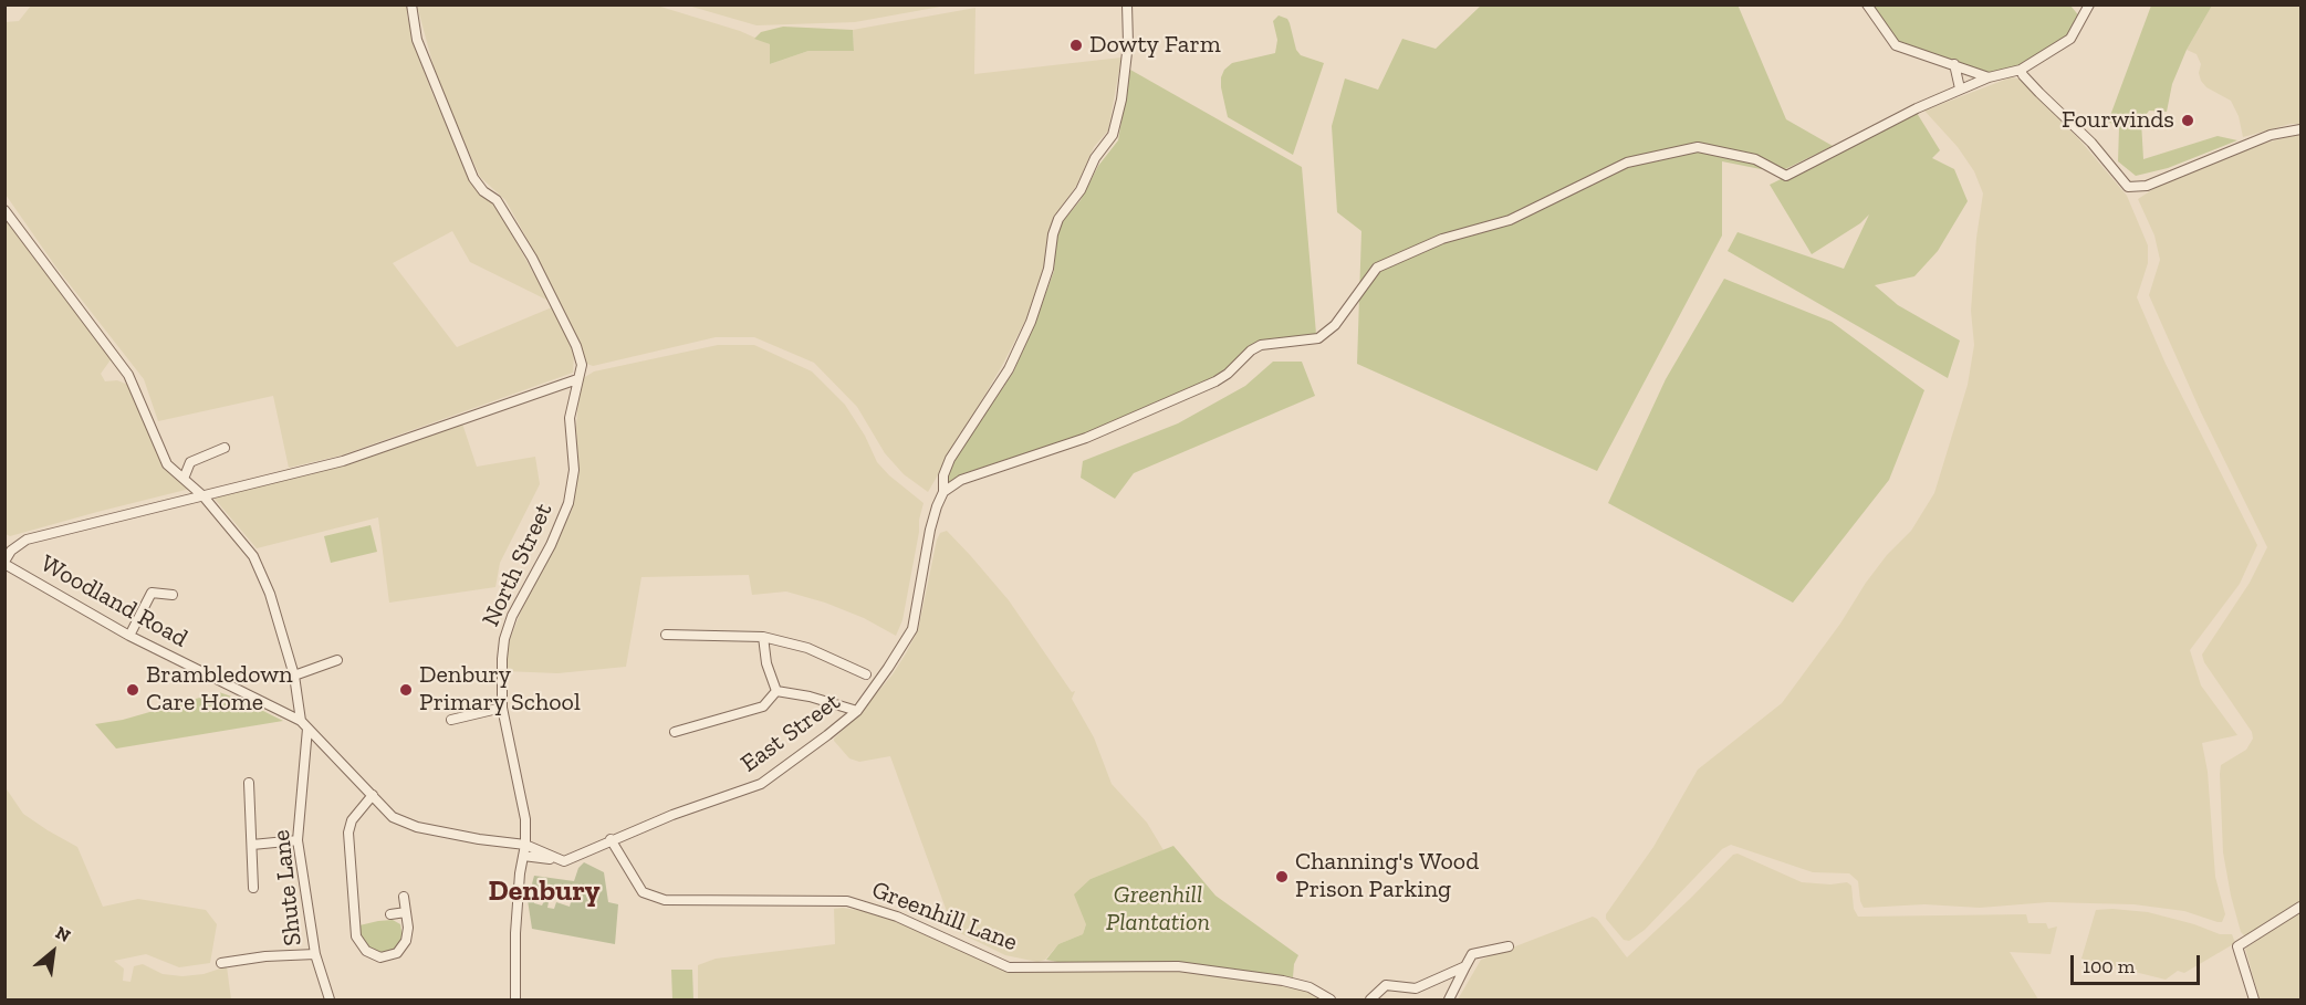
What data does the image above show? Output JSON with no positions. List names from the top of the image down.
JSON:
{
  "streets": {
    "street": [
      "North Street",
      "Woodland Road",
      "East Street",
      "Shute Lane",
      "Greenhill Lane"
    ]
  },
  "crossings": [
    ["North Street", "East Street"],
    ["Woodland Road", "East Street"],
    ["Woodland Road", "Shute Lane"],
    ["East Street", "Greenhill Lane"]
  ],
  "districts": ["Denbury"],
  "parks": ["Greenhill Plantation"],
  "places": [
    "Dowty Farm",
    "Fourwinds",
    "Brambledown Care Home",
    "Denbury Primary School",
    "Channing's Wood Prison Parking"
  ],
  "scale_bar": "100 m",
  "north": "top right"
}
